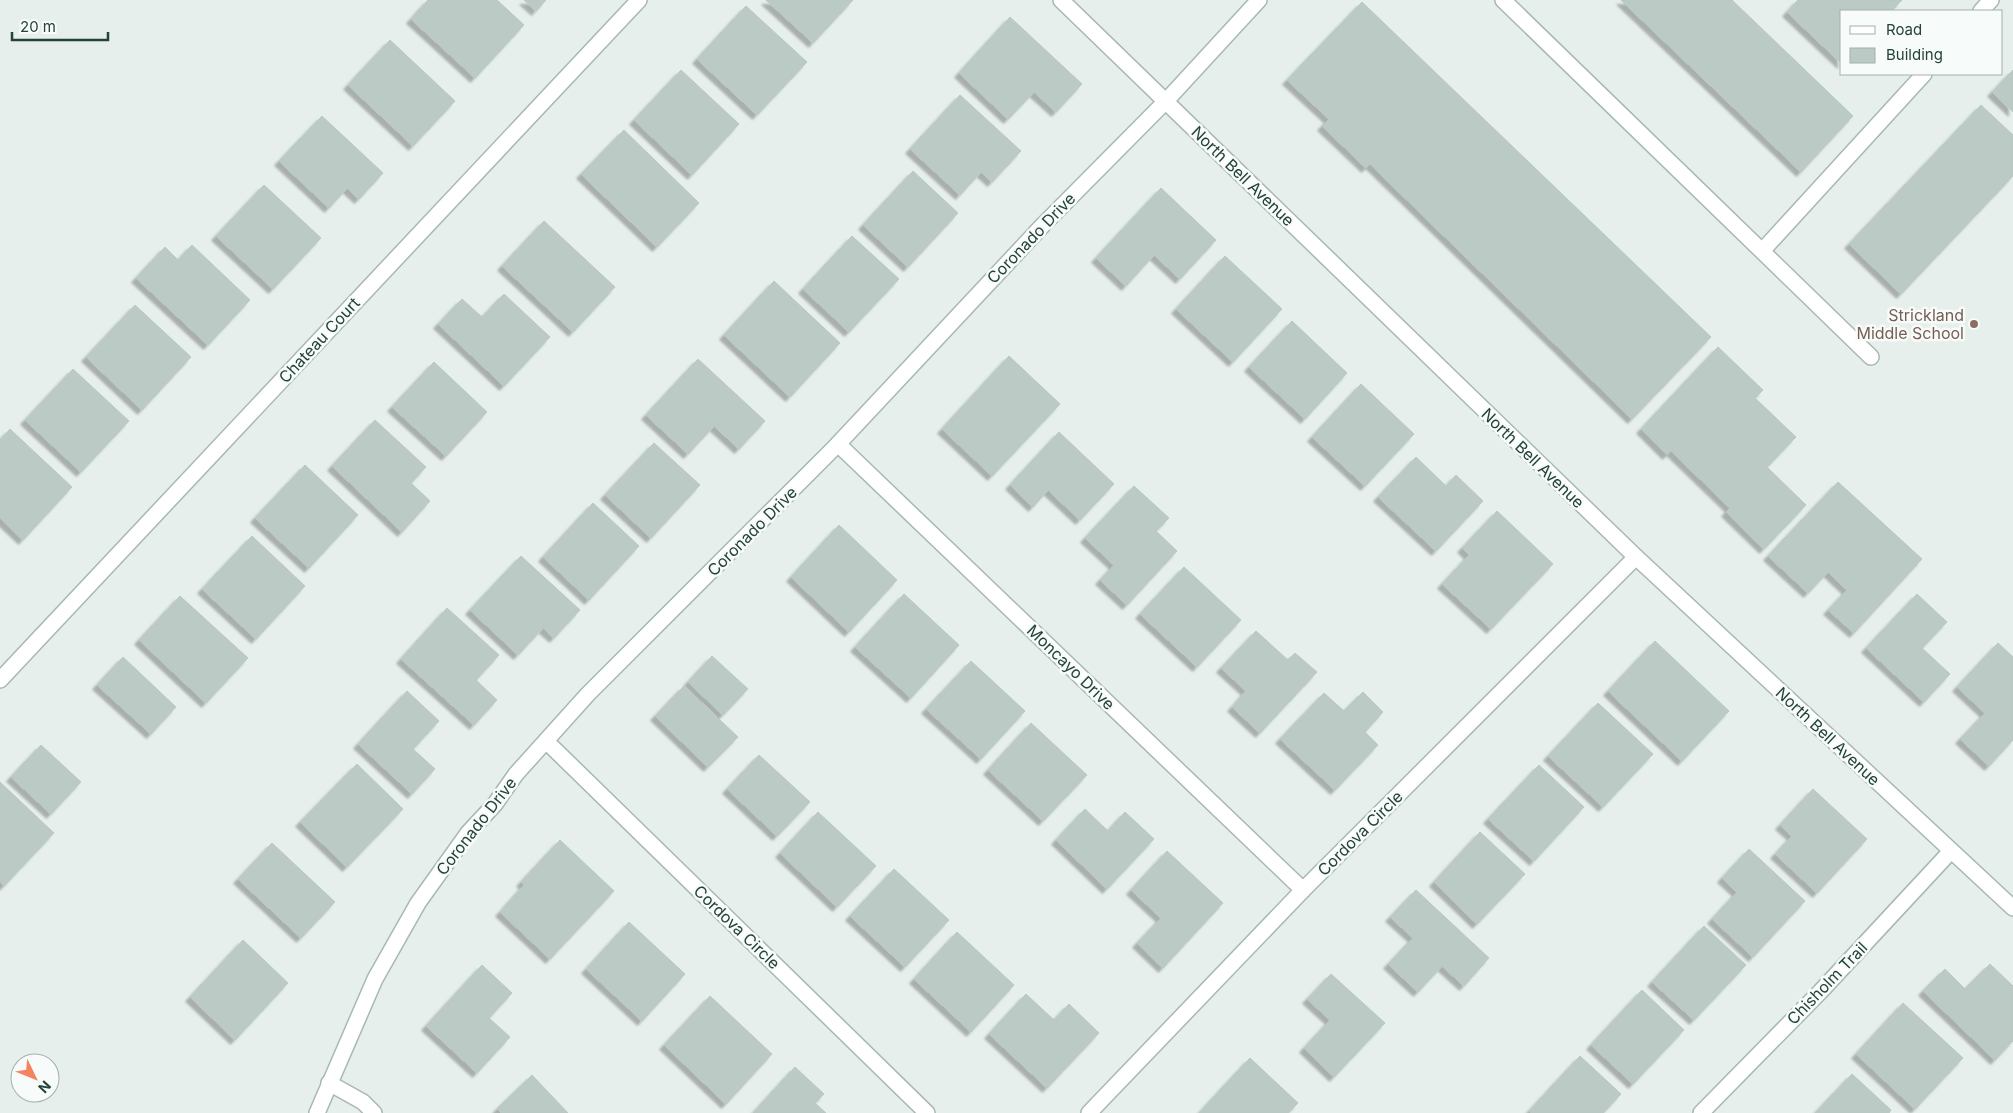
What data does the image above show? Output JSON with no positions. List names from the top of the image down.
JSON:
{
  "streets": {
    "street": [
      "North Bell Avenue",
      "Coronado Drive",
      "Chateau Court",
      "Moncayo Drive",
      "Cordova Circle",
      "Chisholm Trail"
    ]
  },
  "crossings": [
    ["North Bell Avenue", "Coronado Drive"],
    ["North Bell Avenue", "Cordova Circle"],
    ["North Bell Avenue", "Chisholm Trail"],
    ["Coronado Drive", "Moncayo Drive"],
    ["Coronado Drive", "Cordova Circle"],
    ["Moncayo Drive", "Cordova Circle"]
  ],
  "places": ["Strickland Middle School"],
  "legend": ["Road", "Building"],
  "scale_bar": "20 m",
  "north": "bottom right"
}
